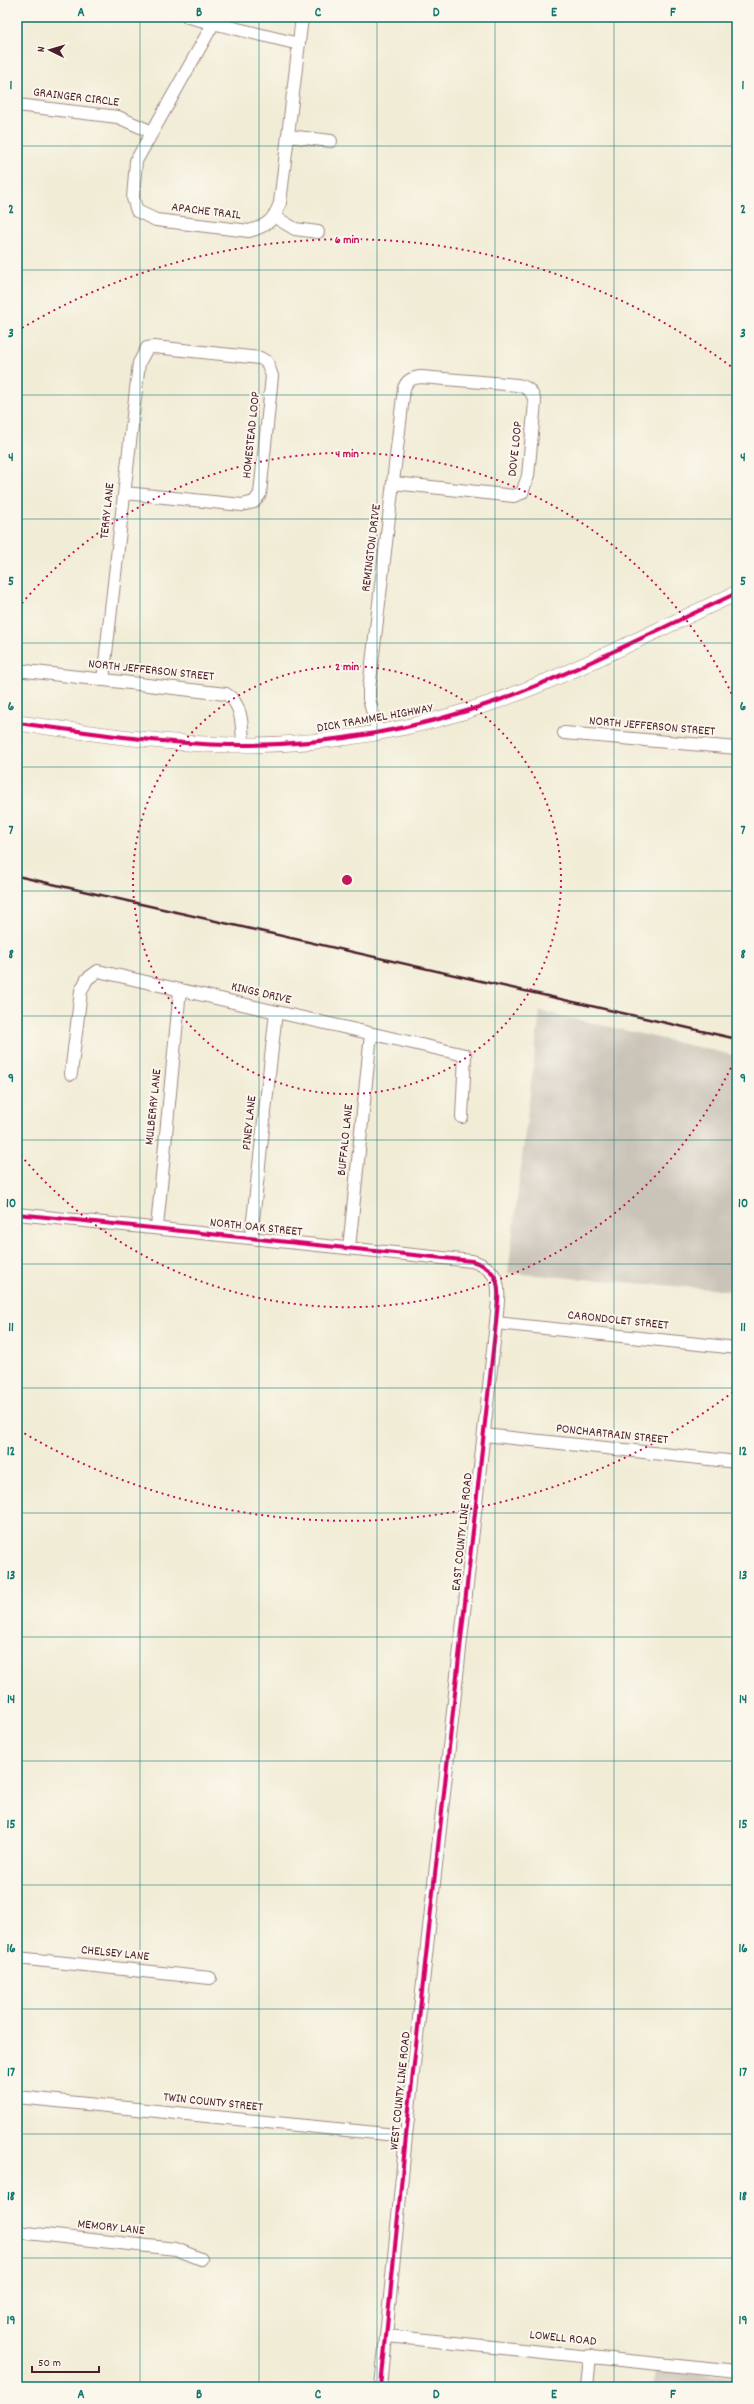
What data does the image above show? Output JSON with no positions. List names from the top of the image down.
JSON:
{
  "streets": {
    "main road": ["DICK TRAMMEL HIGHWAY"],
    "street": [
      "GRAINGER CIRCLE",
      "APACHE TRAIL",
      "HOMESTEAD LOOP",
      "DOVE LOOP",
      "TERRY LANE",
      "REMINGTON DRIVE",
      "NORTH JEFFERSON STREET",
      "KINGS DRIVE",
      "MULBERRY LANE",
      "PINEY LANE",
      "BUFFALO LANE",
      "NORTH OAK STREET",
      "CARONDOLET STREET",
      "PONCHARTRAIN STREET",
      "EAST COUNTY LINE ROAD",
      "CHELSEY LANE",
      "WEST COUNTY LINE ROAD",
      "TWIN COUNTY STREET",
      "MEMORY LANE",
      "LOWELL ROAD"
    ]
  },
  "crossings": [
    ["GRAINGER CIRCLE", "APACHE TRAIL"],
    ["HOMESTEAD LOOP", "TERRY LANE"],
    ["DOVE LOOP", "REMINGTON DRIVE"],
    ["TERRY LANE", "NORTH JEFFERSON STREET"],
    ["REMINGTON DRIVE", "DICK TRAMMEL HIGHWAY"],
    ["NORTH JEFFERSON STREET", "DICK TRAMMEL HIGHWAY"],
    ["KINGS DRIVE", "MULBERRY LANE"],
    ["KINGS DRIVE", "PINEY LANE"],
    ["KINGS DRIVE", "BUFFALO LANE"],
    ["MULBERRY LANE", "NORTH OAK STREET"],
    ["PINEY LANE", "NORTH OAK STREET"],
    ["BUFFALO LANE", "NORTH OAK STREET"],
    ["NORTH OAK STREET", "EAST COUNTY LINE ROAD"],
    ["CARONDOLET STREET", "EAST COUNTY LINE ROAD"],
    ["PONCHARTRAIN STREET", "EAST COUNTY LINE ROAD"],
    ["EAST COUNTY LINE ROAD", "WEST COUNTY LINE ROAD"],
    ["WEST COUNTY LINE ROAD", "TWIN COUNTY STREET"],
    ["WEST COUNTY LINE ROAD", "LOWELL ROAD"]
  ],
  "scale_bar": "50 m",
  "north": "left",
  "grid": {
    "columns": [
      "A",
      "B",
      "C",
      "D",
      "E",
      "F"
    ],
    "rows": [
      "1",
      "2",
      "3",
      "4",
      "5",
      "6",
      "7",
      "8",
      "9",
      "10",
      "11",
      "12",
      "13",
      "14",
      "15",
      "16",
      "17",
      "18",
      "19"
    ]
  },
  "rings": ["6 min", "4 min", "2 min"]
}
